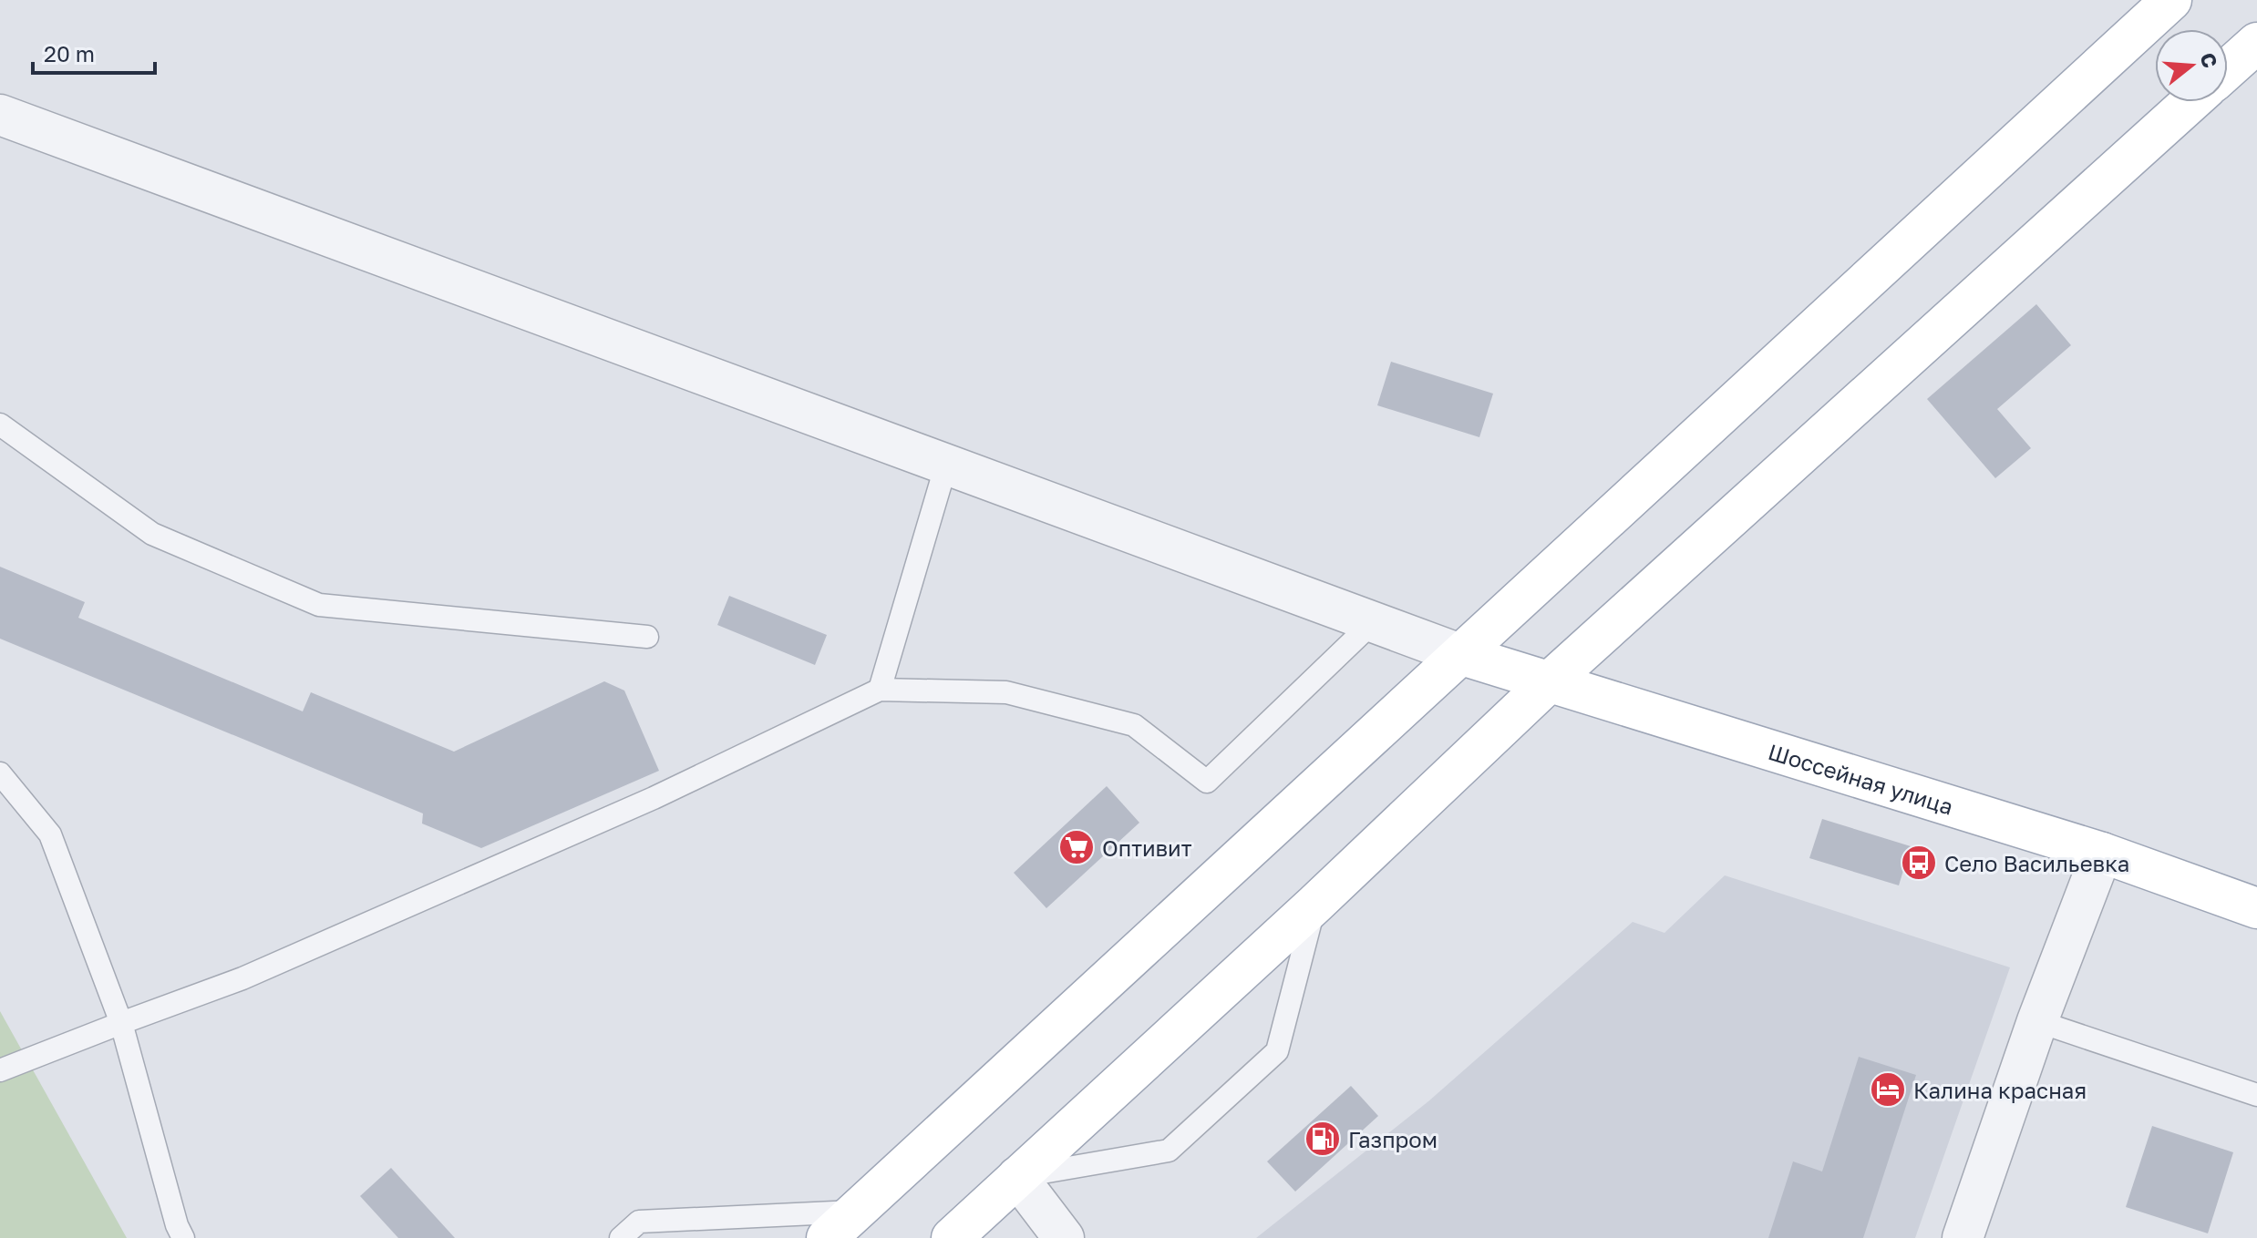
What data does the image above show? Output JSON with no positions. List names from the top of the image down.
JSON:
{
  "streets": {
    "main road": ["Шоссейная улица"]
  },
  "places": {
    "supermarket": ["Оптивит"],
    "bus stop": ["Село Васильевка"],
    "hotel": ["Калина красная"],
    "fuel station": ["Газпром"]
  },
  "scale_bar": "20 m",
  "north": "right"
}
